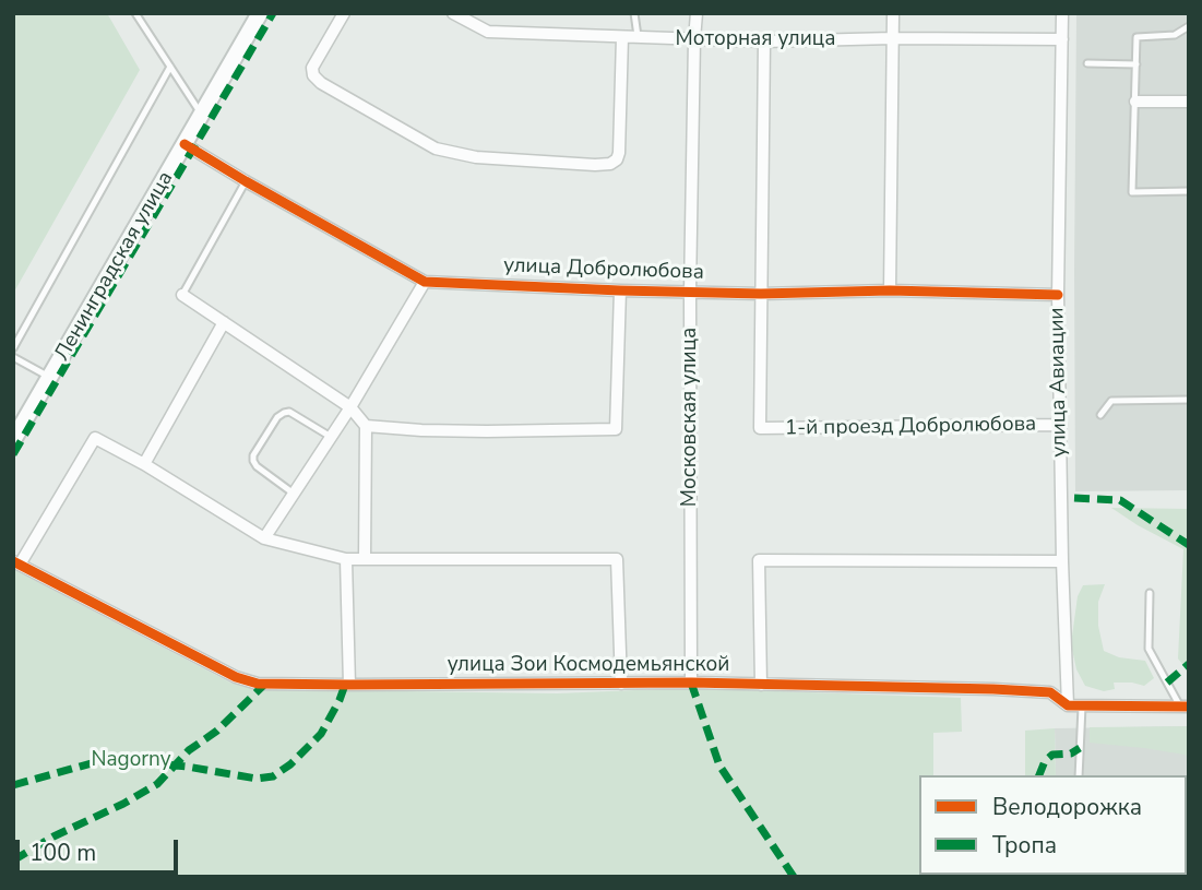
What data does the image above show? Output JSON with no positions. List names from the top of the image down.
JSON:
{
  "streets": {
    "street": [
      "Моторная улица",
      "Ленинградская улица",
      "улица Добролюбова",
      "улица Авиации",
      "Московская улица",
      "1-й проезд Добролюбова",
      "улица Зои Космодемьянской"
    ]
  },
  "crossings": [
    ["Моторная улица", "улица Авиации"],
    ["Моторная улица", "Московская улица"],
    ["Ленинградская улица", "улица Добролюбова"],
    ["улица Добролюбова", "улица Авиации"],
    ["улица Добролюбова", "Московская улица"],
    ["улица Добролюбова", "1-й проезд Добролюбова"],
    ["улица Авиации", "1-й проезд Добролюбова"],
    ["улица Авиации", "улица Зои Космодемьянской"],
    ["Московская улица", "улица Зои Космодемьянской"]
  ],
  "parks": ["Nagorny"],
  "legend": ["Велодорожка", "Тропа"],
  "scale_bar": "100 m"
}
